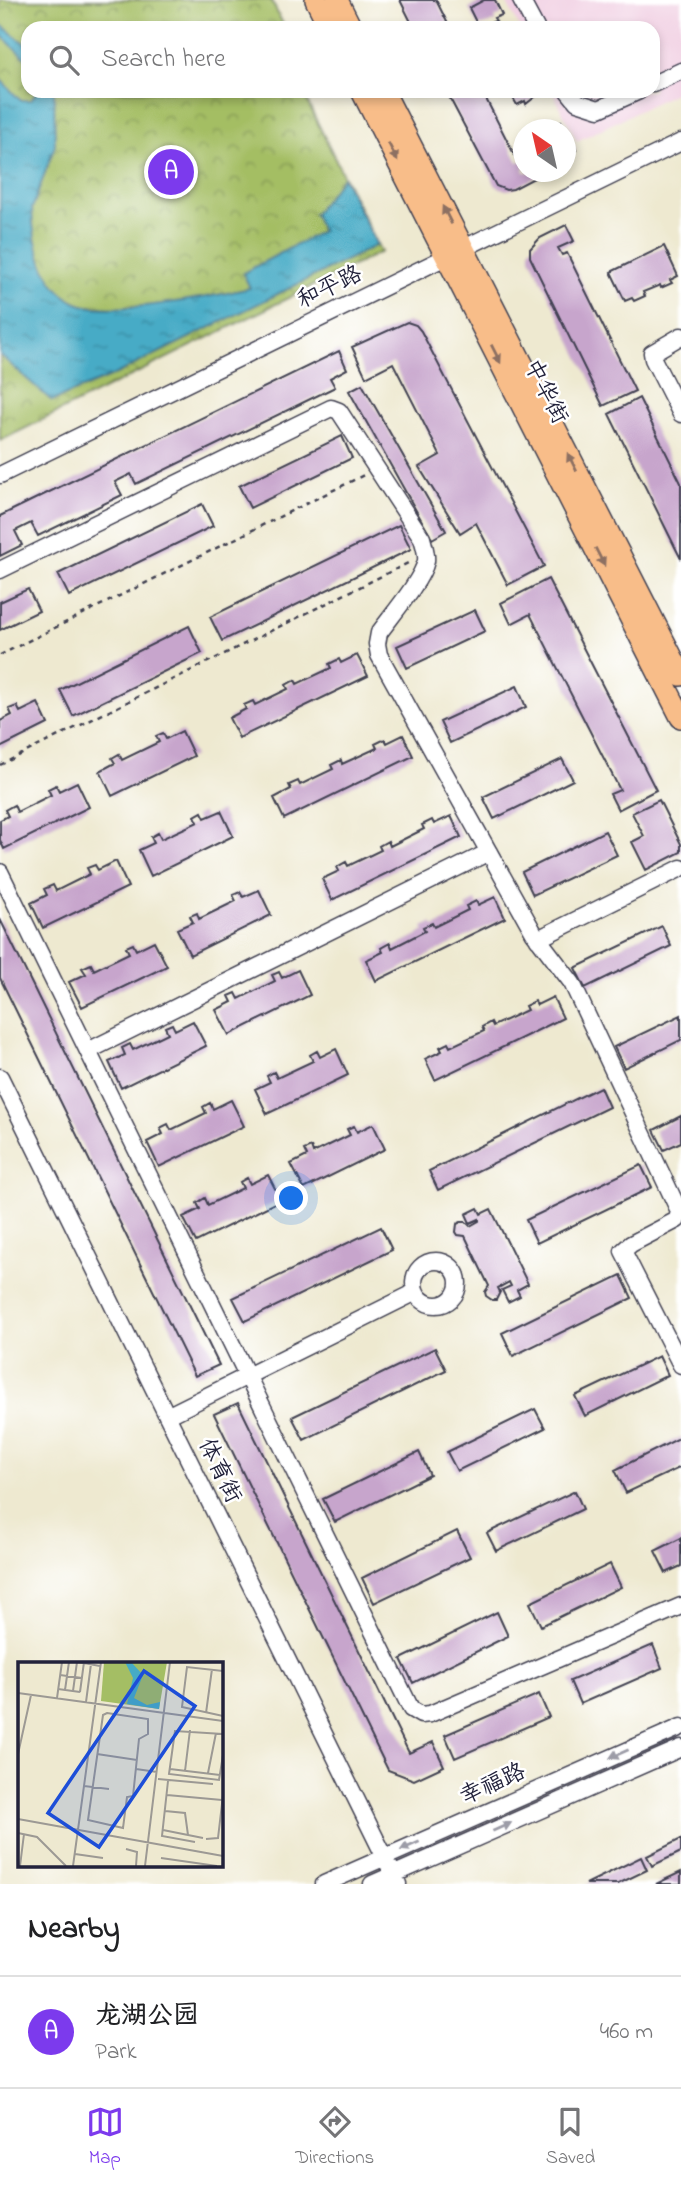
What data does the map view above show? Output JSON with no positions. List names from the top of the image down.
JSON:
{
  "streets": {
    "main road": ["中华街"],
    "street": ["和平路", "体育街", "幸福路"]
  },
  "crossings": [
    ["和平路", "中华街"],
    ["体育街", "幸福路"]
  ],
  "north": "top left",
  "page": {
    "search": "Search here",
    "pins": "A",
    "heading": "Nearby",
    "list": [
      {
        "mark": "A",
        "name": "龙湖公园",
        "note": "Park",
        "value": "460 m"
      }
    ],
    "nav": ["Map", "Directions", "Saved"]
  }
}
